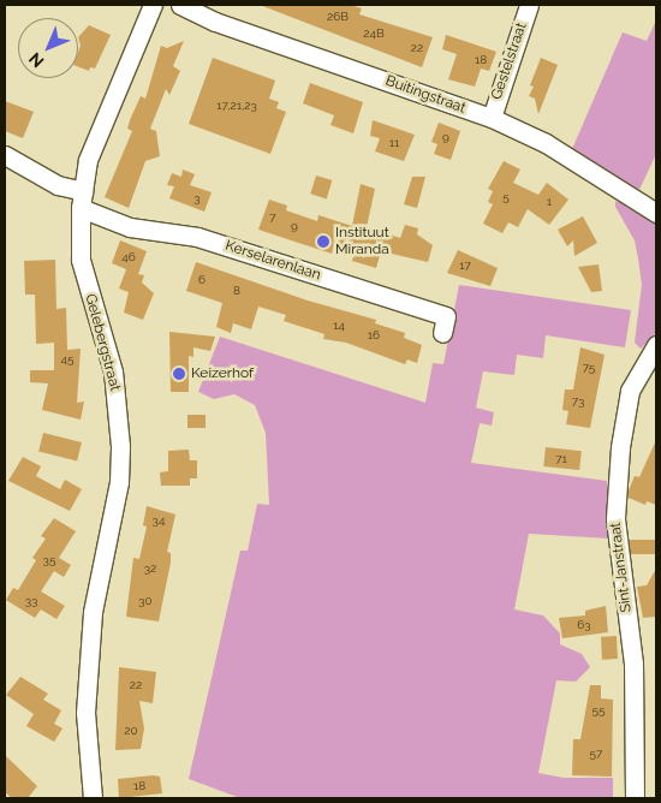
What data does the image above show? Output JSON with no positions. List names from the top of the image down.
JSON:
{
  "streets": {
    "street": [
      "Gestelstraat",
      "Buitingstraat",
      "Kerselarenlaan",
      "Gelebergstraat",
      "Sint-Janstraat"
    ]
  },
  "crossings": [
    ["Gestelstraat", "Buitingstraat"],
    ["Kerselarenlaan", "Gelebergstraat"]
  ],
  "places": ["Instituut Miranda", "Keizerhof"],
  "house_numbers": [
    "26B",
    "24B",
    "22",
    "18",
    "17,21,23",
    "9",
    "11",
    "5",
    "3",
    "1",
    "7",
    "9",
    "46",
    "17",
    "6",
    "8",
    "14",
    "16",
    "45",
    "75",
    "73",
    "71",
    "34",
    "35",
    "32",
    "33",
    "30",
    "63",
    "22",
    "55",
    "20",
    "57",
    "18"
  ],
  "north": "bottom left"
}
